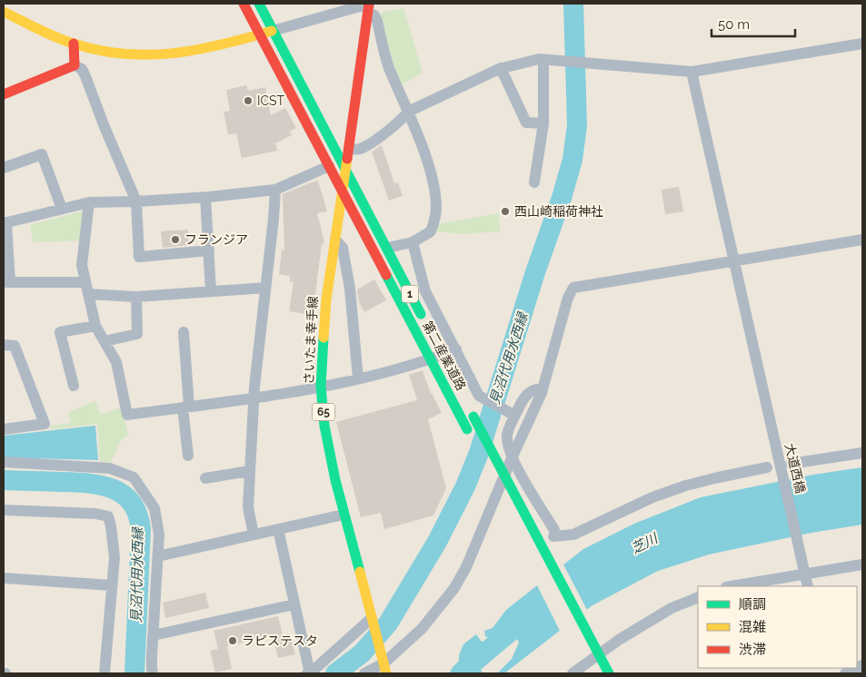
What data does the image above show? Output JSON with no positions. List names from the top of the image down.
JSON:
{
  "streets": {
    "main road": [
      "1",
      "さいたま幸手線",
      "第二産業道路",
      "65"
    ],
    "street": ["大道西橋"]
  },
  "crossings": [
    ["さいたま幸手線", "第二産業道路"]
  ],
  "water": ["見沼代用水西縁", "芝川"],
  "places": [
    "ICST",
    "西山崎稲荷神社",
    "フランジア",
    "ラピステスタ"
  ],
  "legend": ["順調", "混雑", "渋滞"],
  "scale_bar": "50 m"
}
